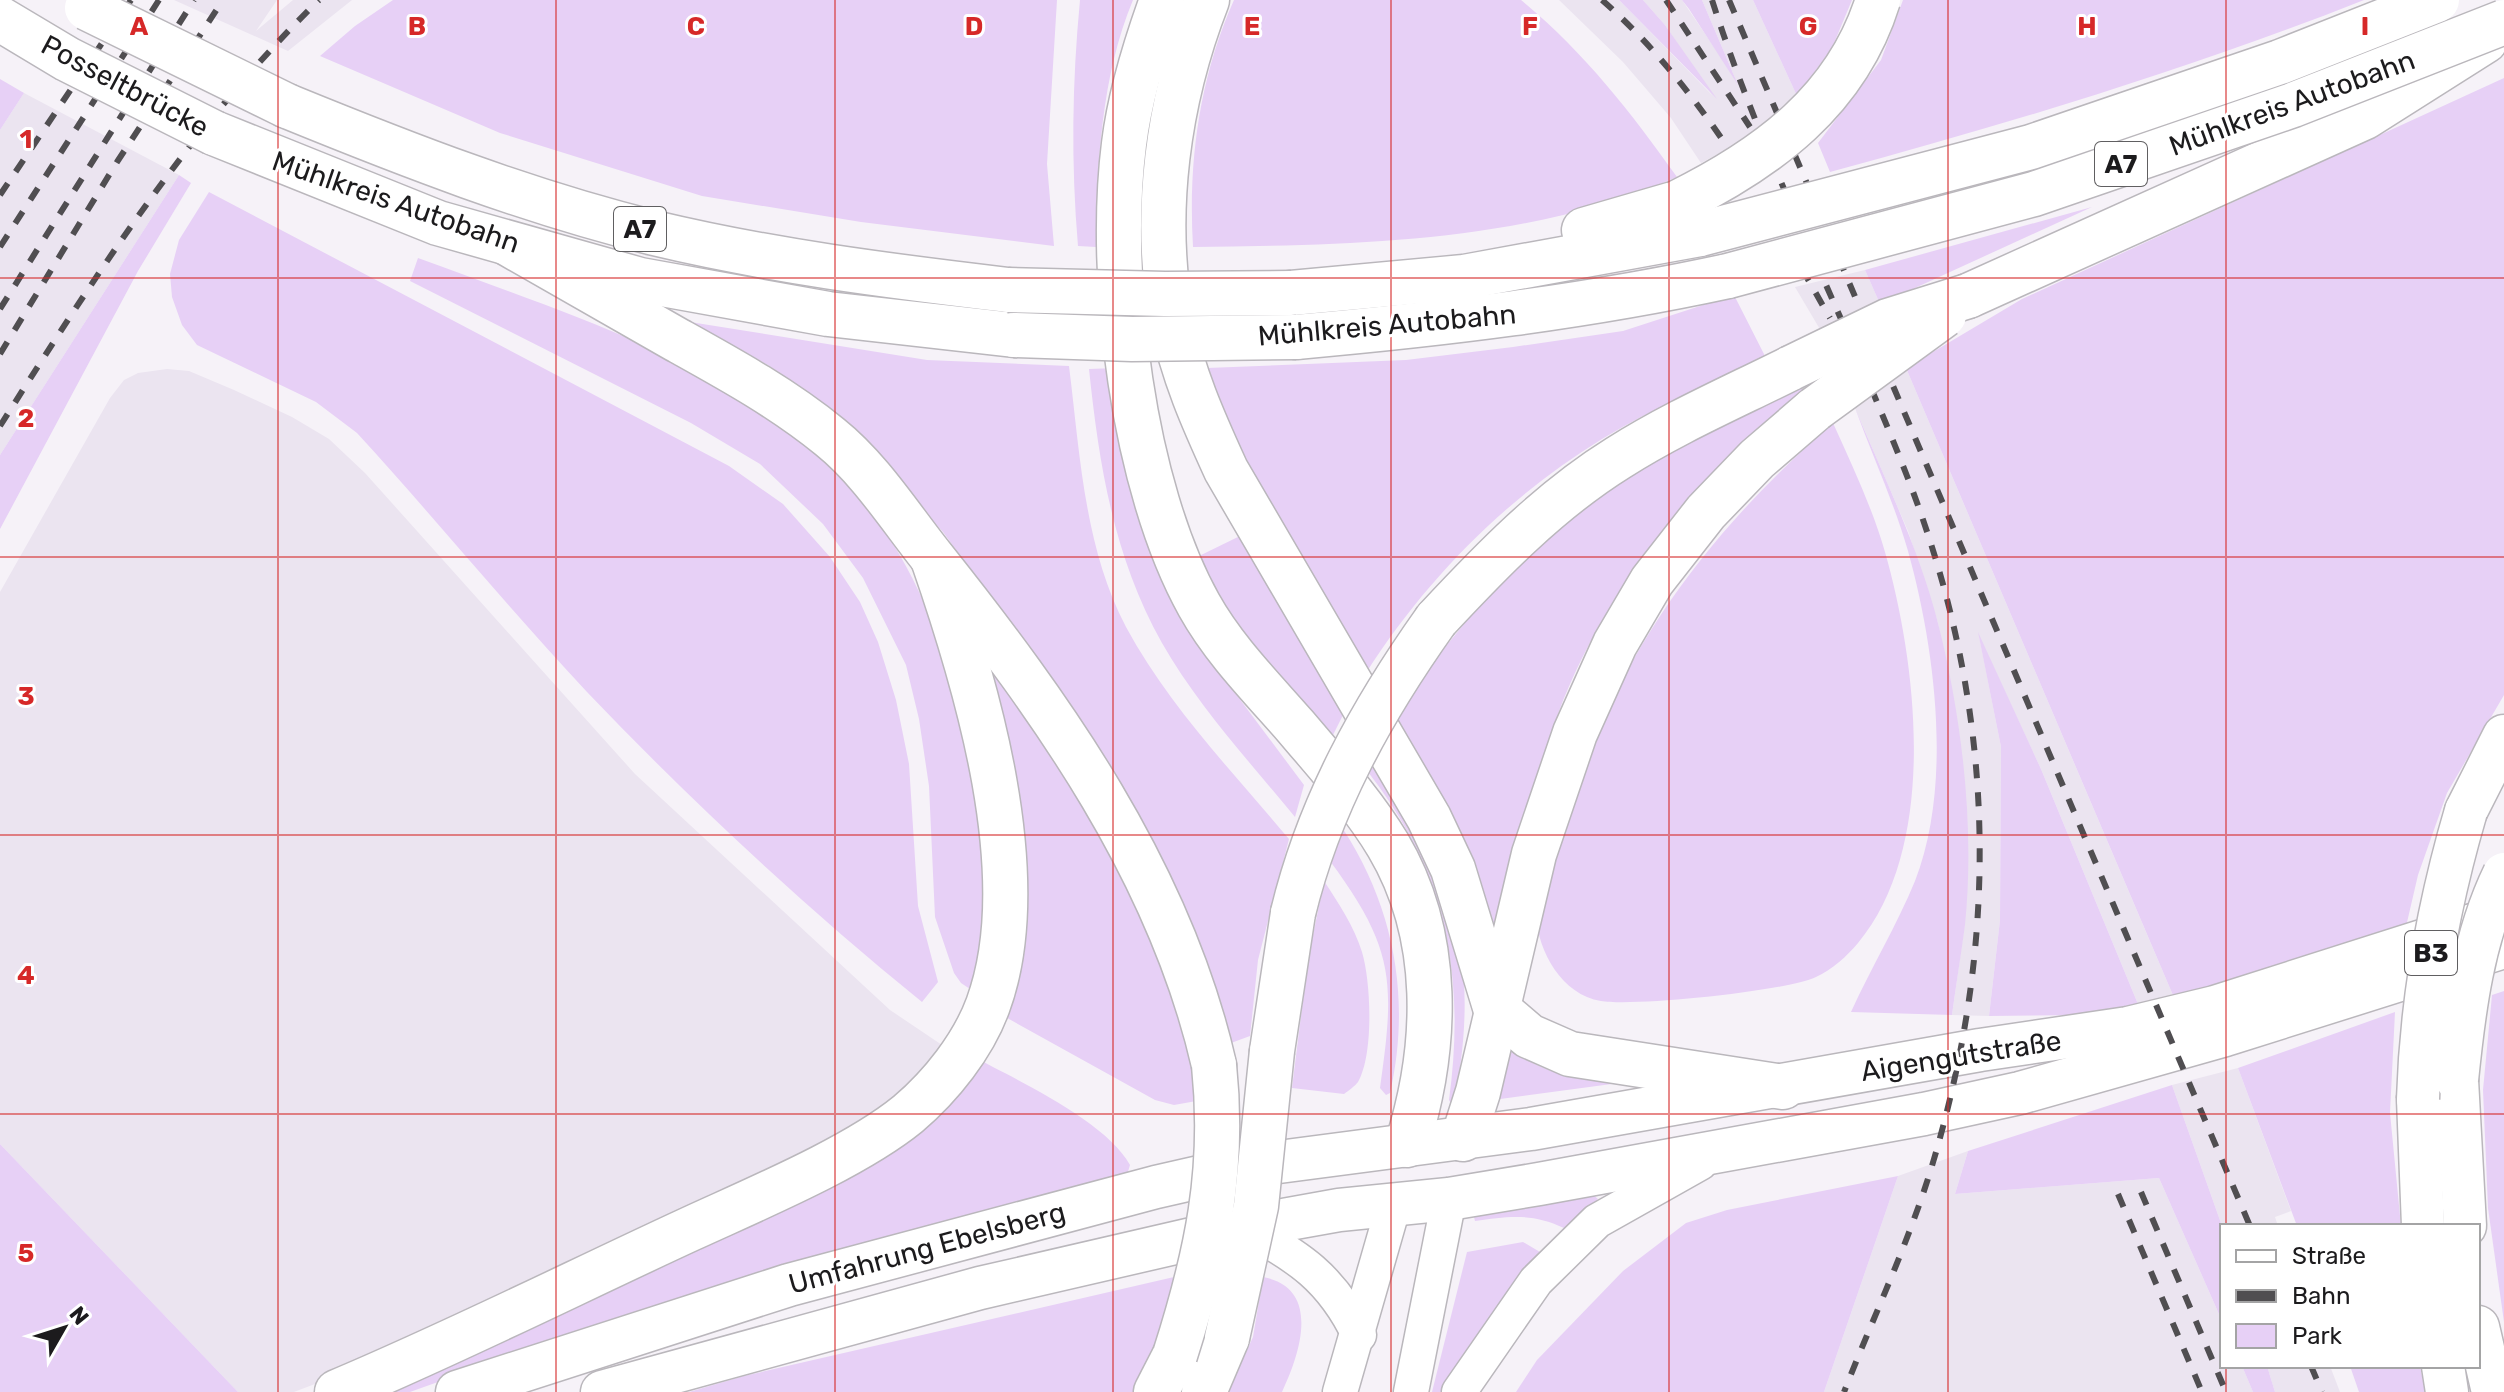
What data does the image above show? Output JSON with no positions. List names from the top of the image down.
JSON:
{
  "streets": {
    "highway": ["Posseltbrücke", "Mühlkreis Autobahn", "A7"],
    "main road": ["B3", "Aigengutstraße", "Umfahrung Ebelsberg"]
  },
  "crossings": [
    ["Posseltbrücke", "Mühlkreis Autobahn"],
    ["Aigengutstraße", "Umfahrung Ebelsberg"]
  ],
  "legend": ["Straße", "Bahn", "Park"],
  "north": "top right",
  "grid": {
    "columns": [
      "A",
      "B",
      "C",
      "D",
      "E",
      "F",
      "G",
      "H",
      "I"
    ],
    "rows": [
      "1",
      "2",
      "3",
      "4",
      "5"
    ]
  }
}
